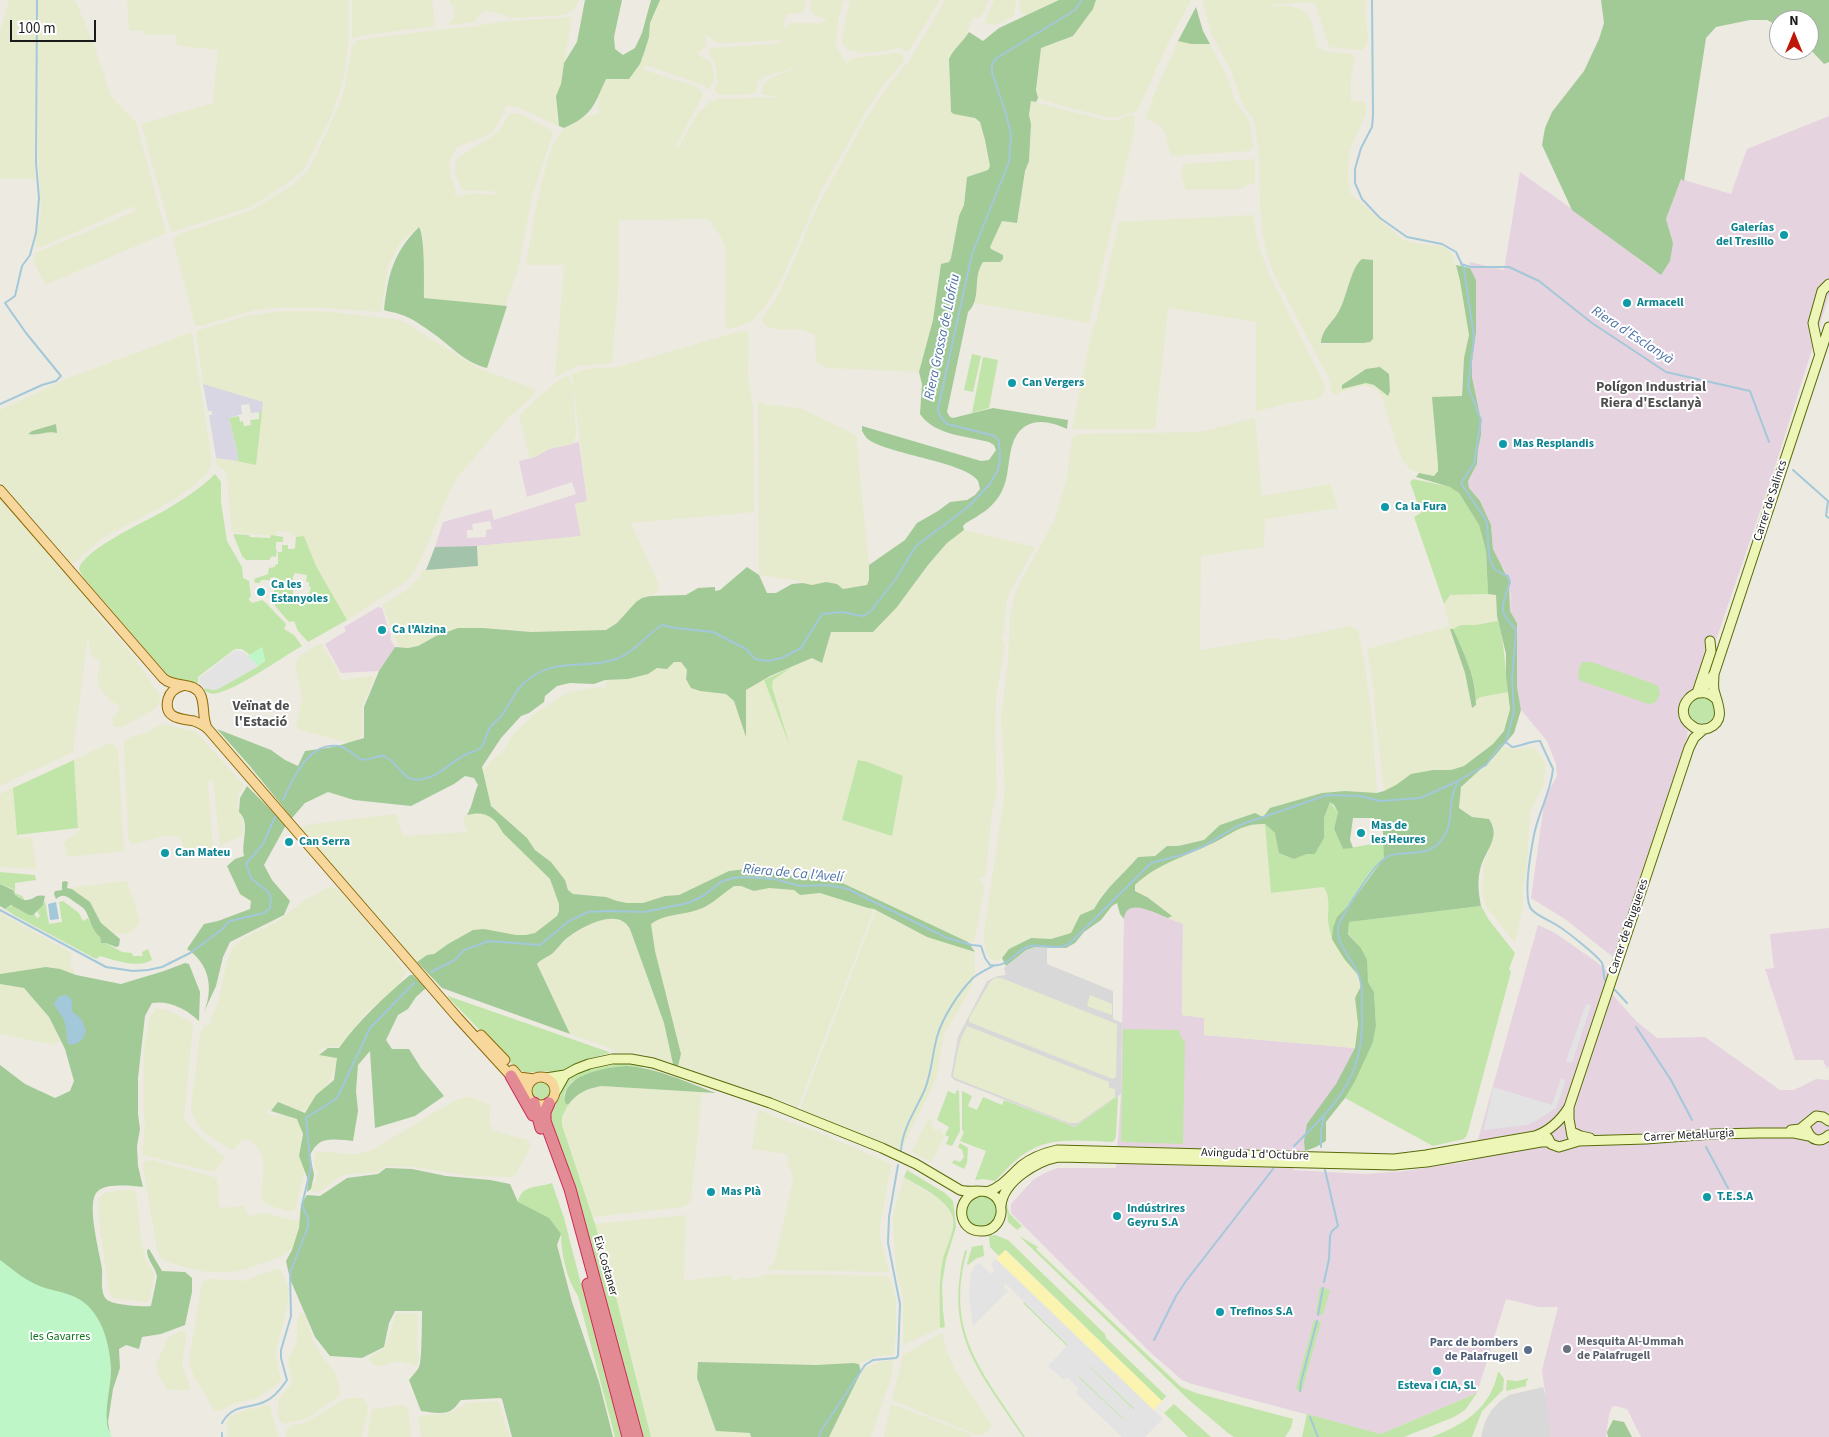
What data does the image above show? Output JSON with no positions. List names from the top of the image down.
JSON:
{
  "streets": {
    "highway": ["Eix Costaner"],
    "main road": [
      "Carrer de Salincs",
      "Carrer de Brugueres",
      "Carrer Metal·lurgia",
      "Avinguda 1 d'Octubre"
    ]
  },
  "districts": ["Polígon Industrial Riera d'Esclanyà", "Veïnat de l'Estació"],
  "water": ["Riera d'Esclanyà", "Riera Grossa de Llofriu", "Riera de Ca l'Avelí"],
  "parks": ["les Gavarres"],
  "places": [
    "Galerías del Tresillo",
    "Armacell",
    "Can Vergers",
    "Mas Resplandis",
    "Ca la Fura",
    "Ca les Estanyoles",
    "Ca l'Alzina",
    "Mas de les Heures",
    "Can Serra",
    "Can Mateu",
    "Mas Plà",
    "T.E.S.A",
    "Indústrires Geyru S.A",
    "Trefinos S.A",
    "Mesquita Al-Ummah de Palafrugell",
    "Parc de bombers de Palafrugell",
    "Esteva i CIA, SL"
  ],
  "scale_bar": "100 m",
  "north": "top"
}
